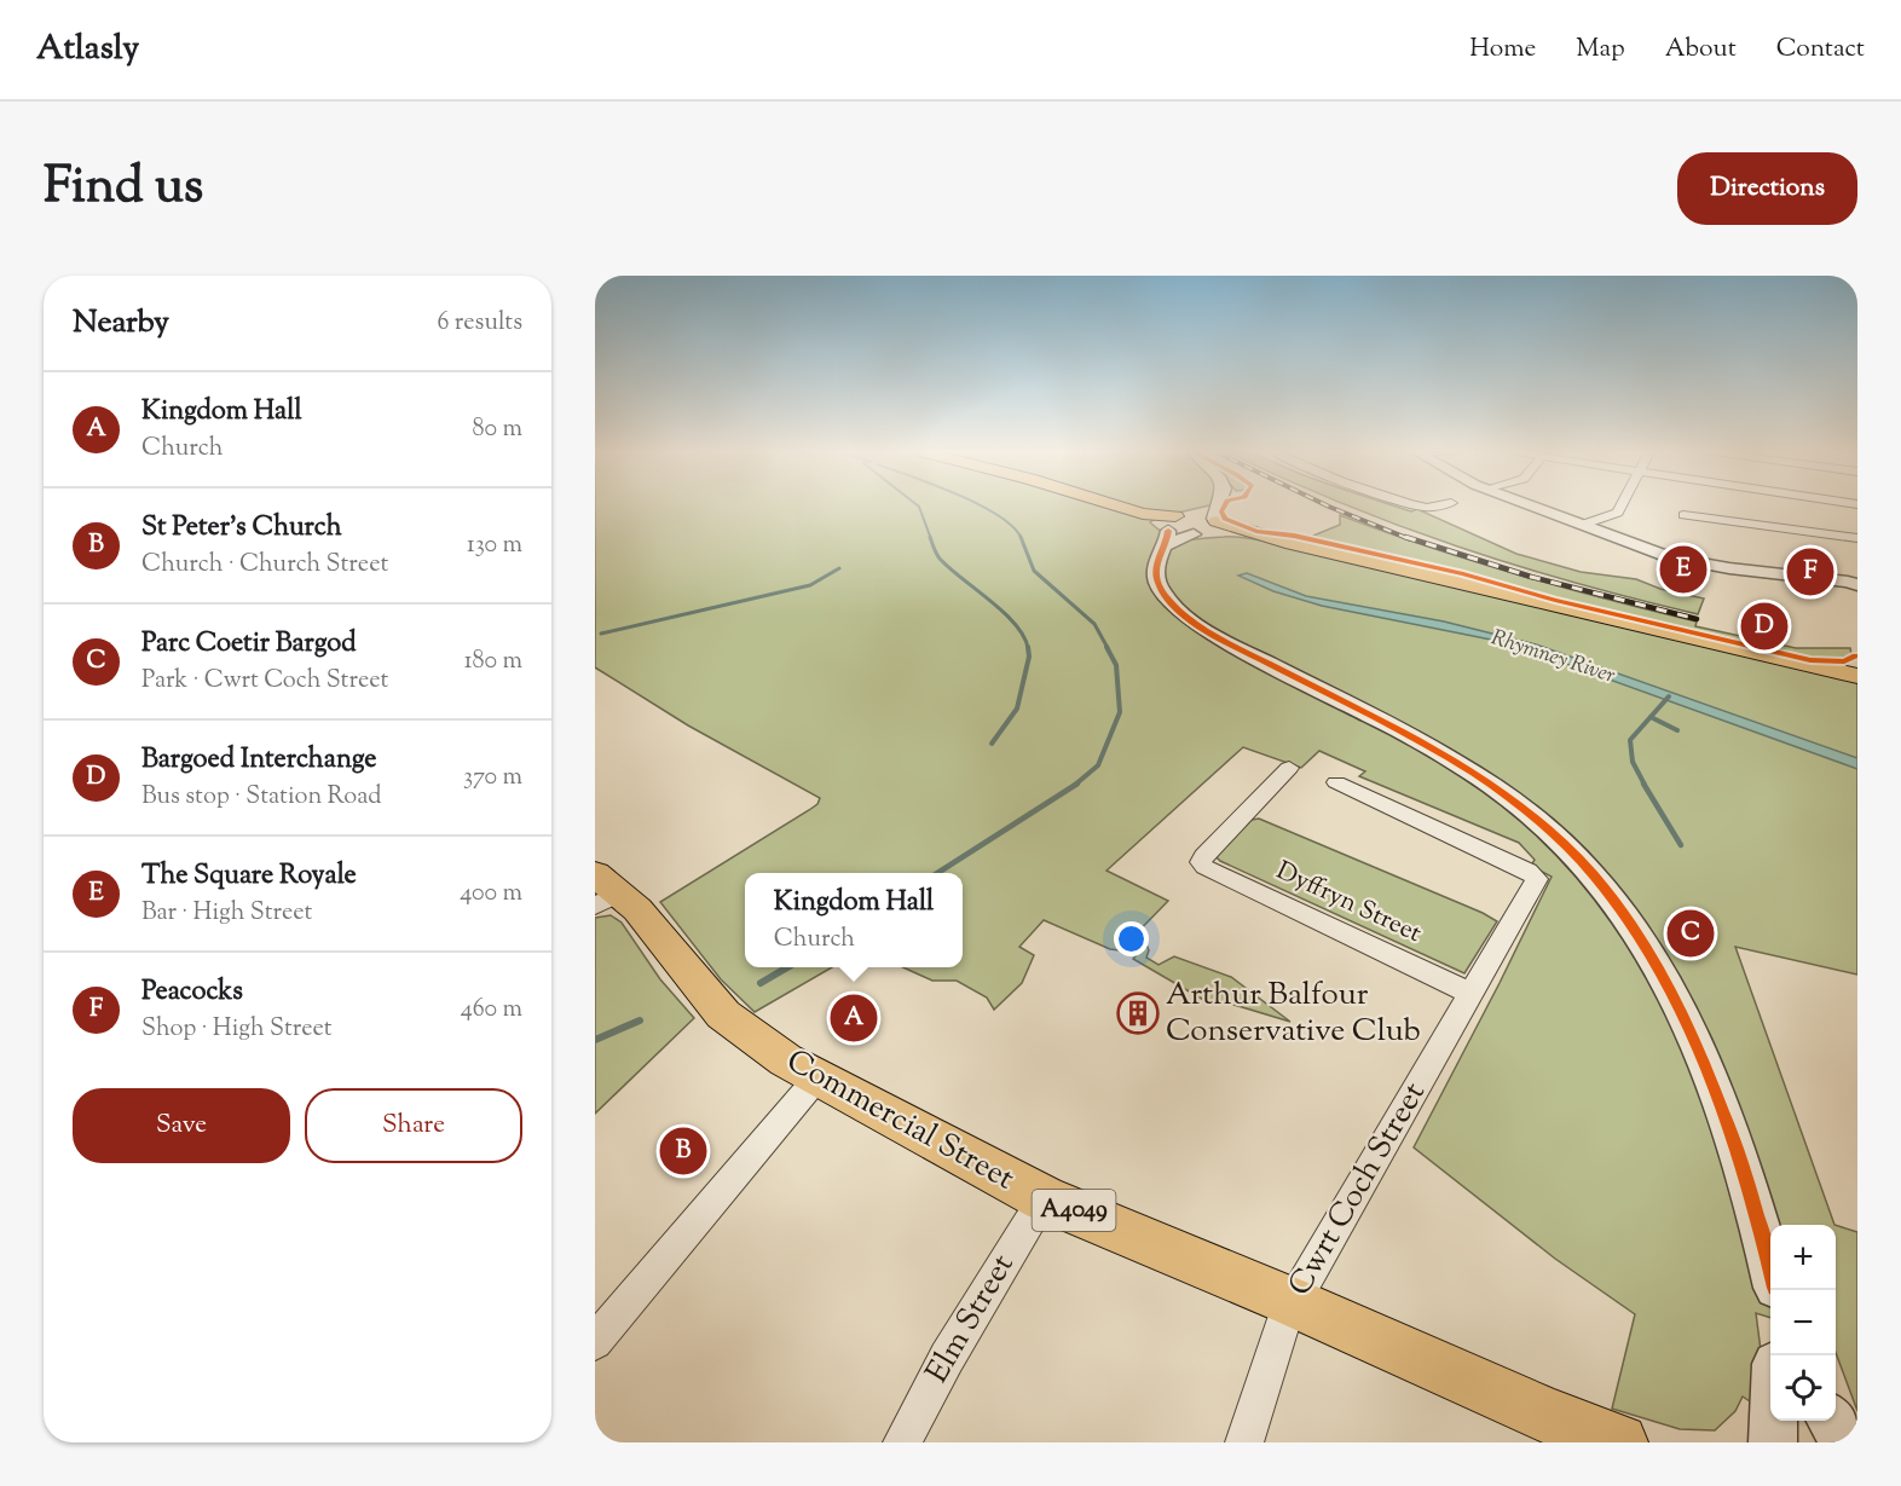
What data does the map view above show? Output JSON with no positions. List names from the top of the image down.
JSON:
{
  "streets": {
    "main road": ["Commercial Street", "A4049"],
    "street": ["Dyffryn Street", "Cwrt Coch Street", "Elm Street"]
  },
  "crossings": [
    ["Dyffryn Street", "Cwrt Coch Street"],
    ["Commercial Street", "Cwrt Coch Street"],
    ["Commercial Street", "Elm Street"]
  ],
  "water": ["Rhymney River"],
  "places": {
    "building": ["Arthur Balfour Conservative Club"]
  },
  "page": {
    "header": "Atlasly",
    "nav": [
      "Home",
      "Map",
      "About",
      "Contact"
    ],
    "title": "Find us",
    "buttons": [
      "Directions",
      ["Save", "Share"]
    ],
    "heading": ["Nearby", "6 results"],
    "list": [
      {
        "mark": "A",
        "name": "Kingdom Hall",
        "note": "Church",
        "value": "80 m"
      },
      {
        "mark": "B",
        "name": "St Peter's Church",
        "note": "Church · Church Street",
        "value": "130 m"
      },
      {
        "mark": "C",
        "name": "Parc Coetir Bargod",
        "note": "Park · Cwrt Coch Street",
        "value": "180 m"
      },
      {
        "mark": "D",
        "name": "Bargoed Interchange",
        "note": "Bus stop · Station Road",
        "value": "370 m"
      },
      {
        "mark": "E",
        "name": "The Square Royale",
        "note": "Bar · High Street",
        "value": "400 m"
      },
      {
        "mark": "F",
        "name": "Peacocks",
        "note": "Shop · High Street",
        "value": "460 m"
      }
    ],
    "pins": [
      "E",
      "F",
      "D",
      "C",
      "A",
      "B"
    ],
    "popup": ["Kingdom Hall", "Church"],
    "map_buttons": ["+", "−"]
  }
}
